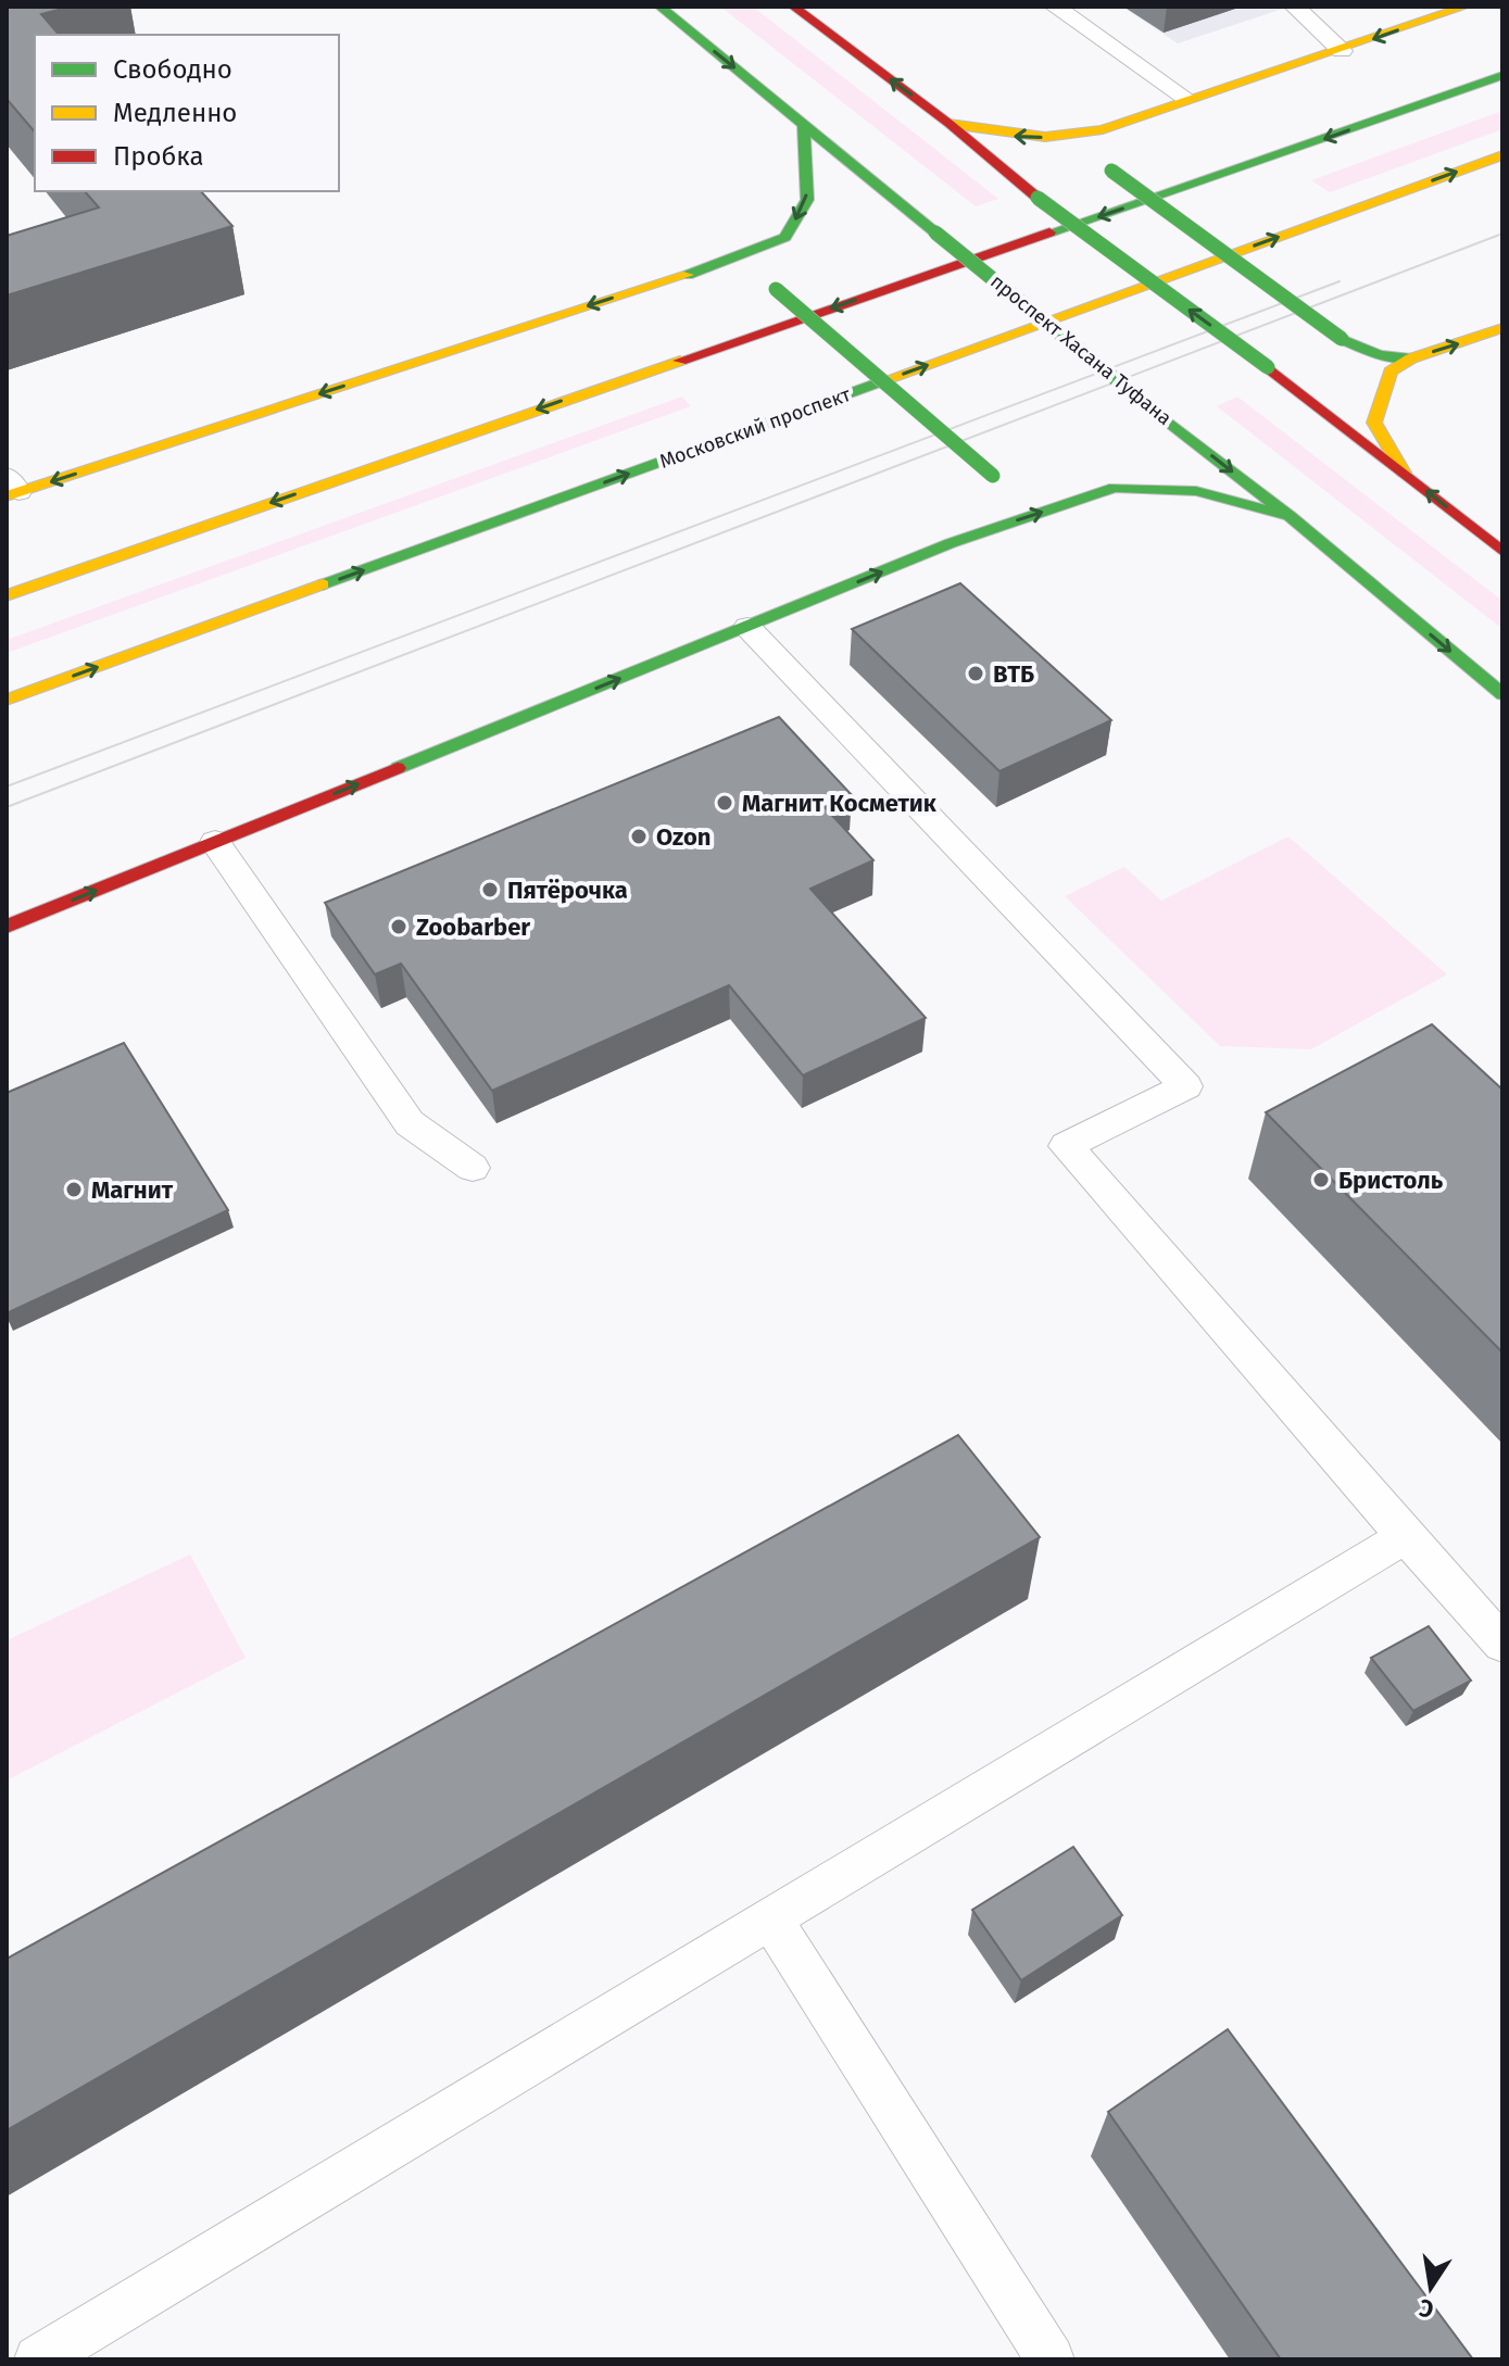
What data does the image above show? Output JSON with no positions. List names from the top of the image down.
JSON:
{
  "streets": {
    "main road": ["проспект Хасана Туфана", "Московский проспект"]
  },
  "places": [
    "ВТБ",
    "Магнит Косметик",
    "Ozon",
    "Пятёрочка",
    "Zoobarber",
    "Бристоль",
    "Магнит"
  ],
  "legend": ["Свободно", "Медленно", "Пробка"],
  "north": "bottom"
}
